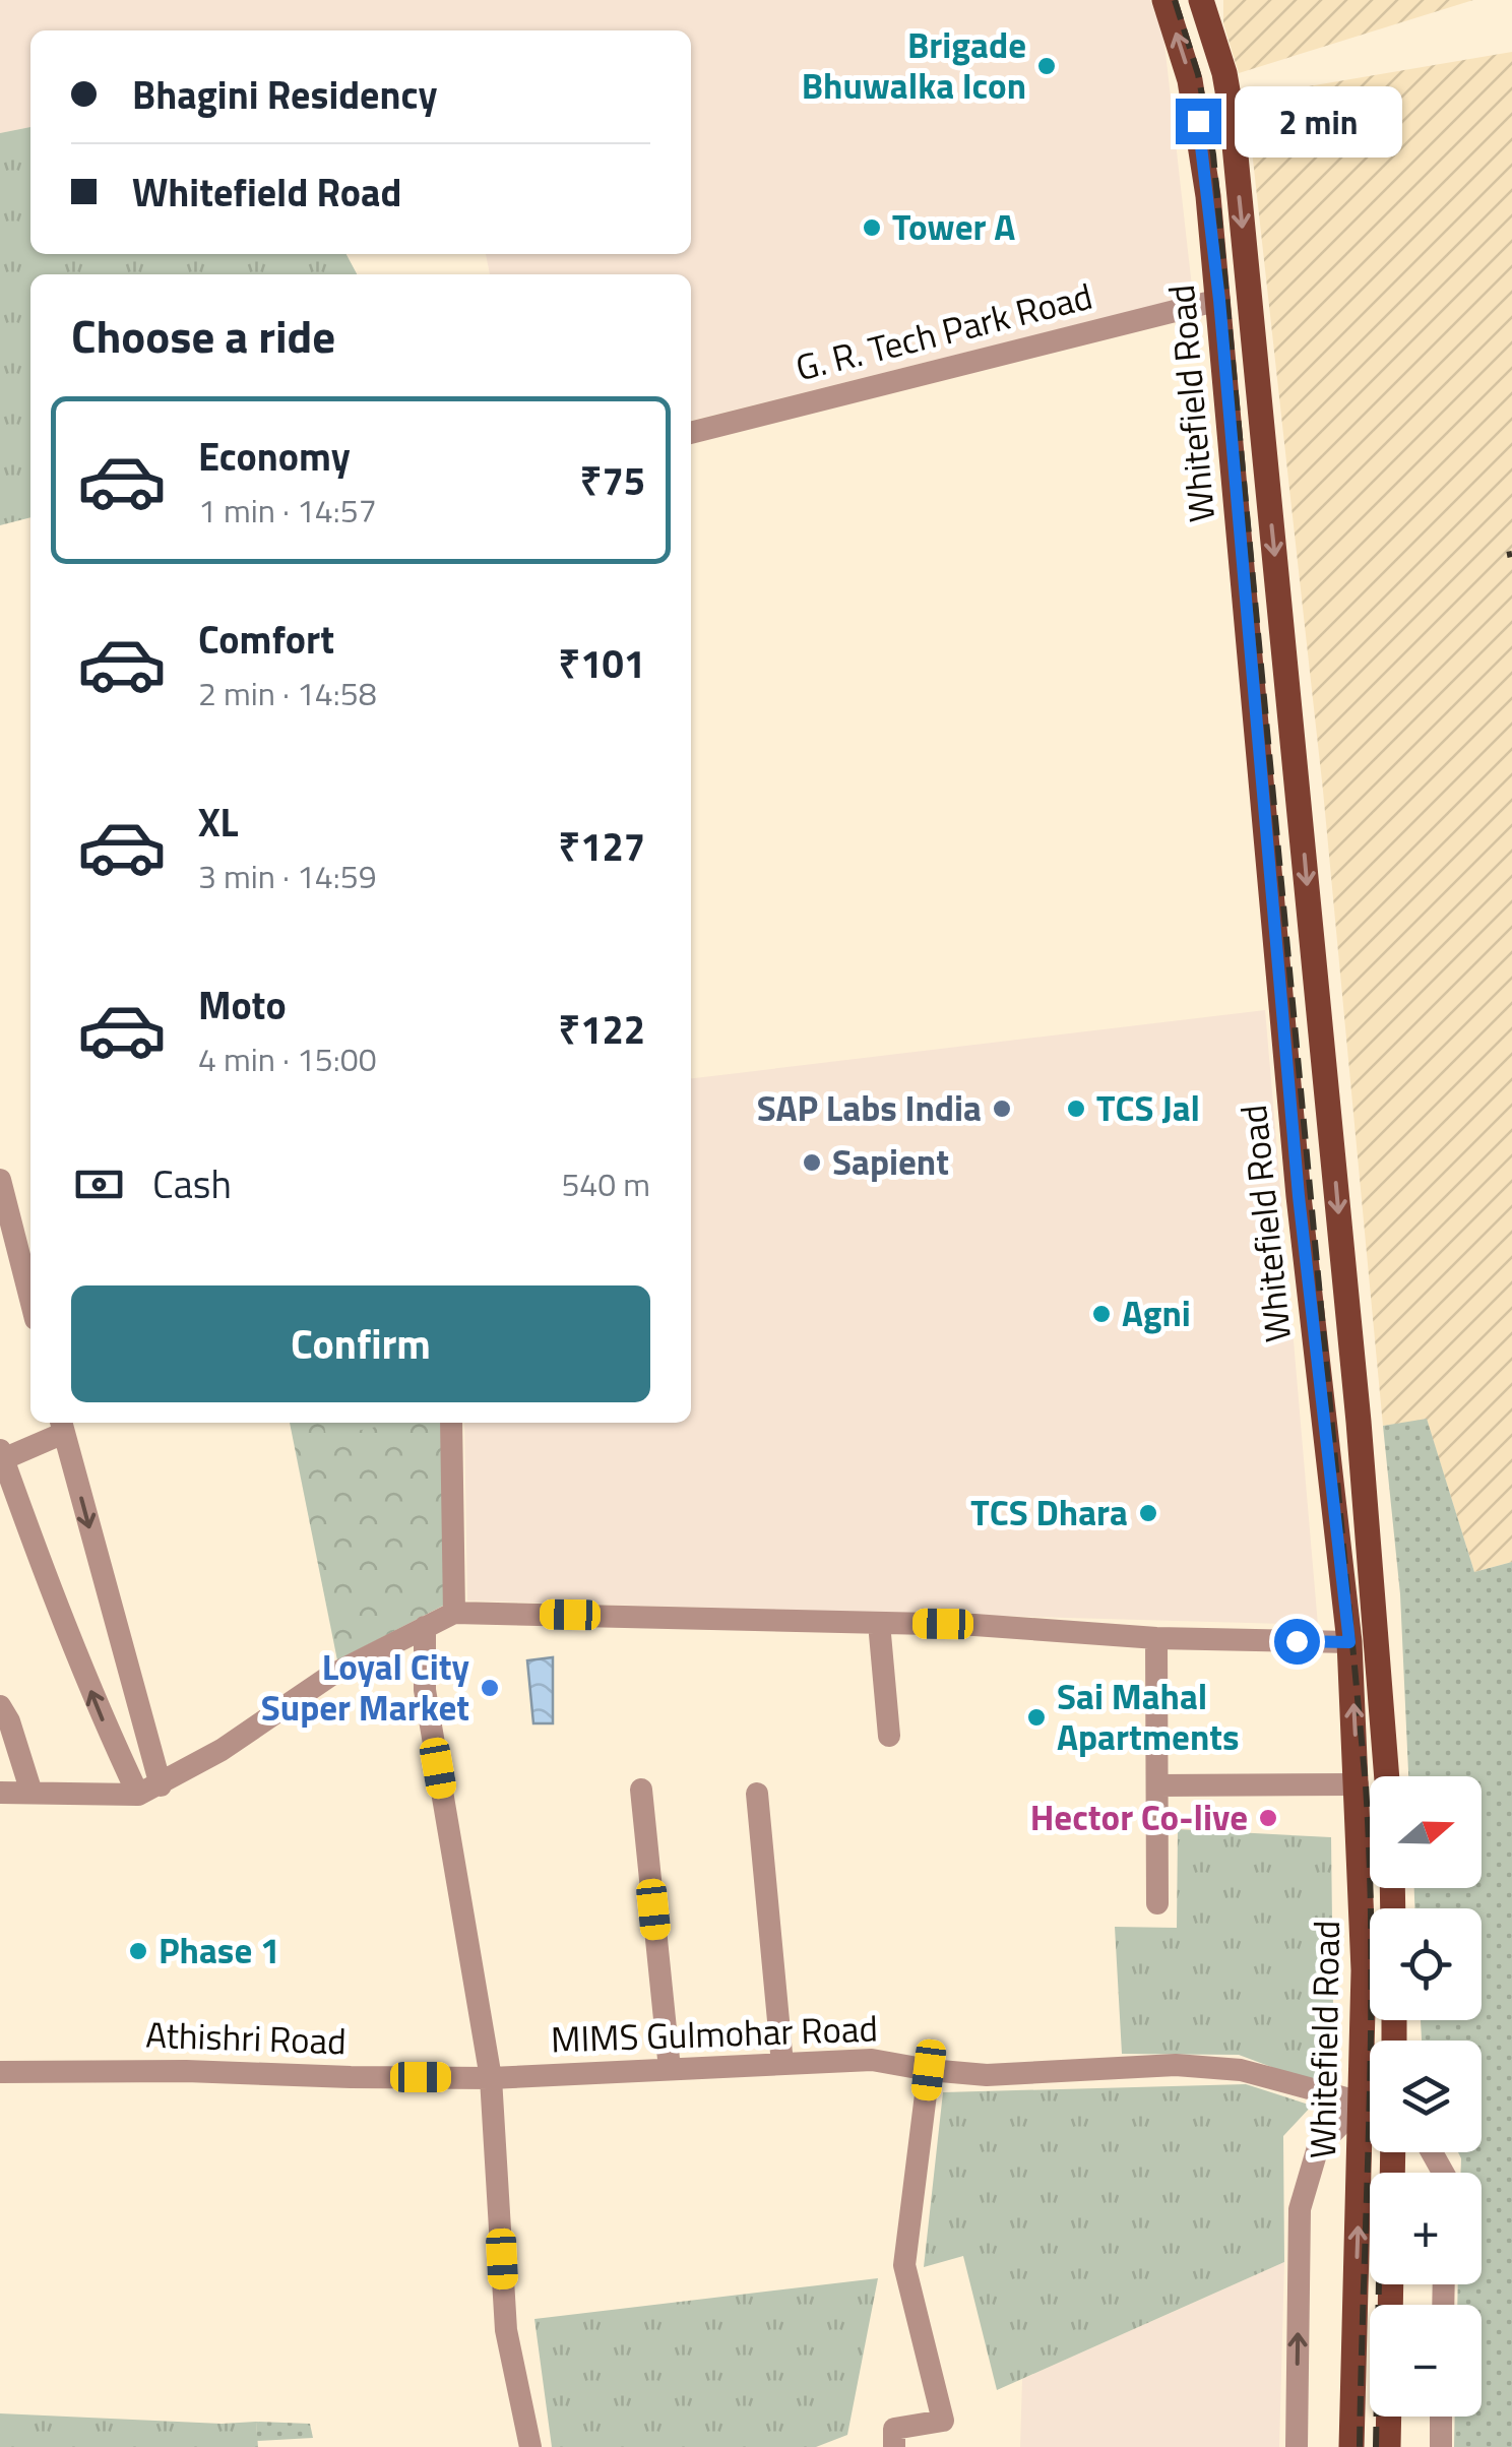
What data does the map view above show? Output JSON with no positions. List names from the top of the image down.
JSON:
{
  "streets": {
    "main road": ["Whitefield Road"],
    "street": ["G. R. Tech Park Road", "MIMS Gulmohar Road", "Athishri Road"]
  },
  "crossings": [
    ["G. R. Tech Park Road", "Whitefield Road"],
    ["Whitefield Road", "MIMS Gulmohar Road"],
    ["MIMS Gulmohar Road", "Athishri Road"]
  ],
  "places": [
    "Brigade Bhuwalka Icon",
    "Tower A",
    "SAP Labs India",
    "TCS Jal",
    "Sapient",
    "Agni",
    "TCS Dhara",
    "Loyal City Super Market",
    "Sai Mahal Apartments",
    "Hector Co-live",
    "Phase 1"
  ],
  "north": "right",
  "page": {
    "banner": ["Bhagini Residency", "Whitefield Road"],
    "bubble": "2 min",
    "heading": "Choose a ride",
    "list": [
      {
        "name": "Economy",
        "note": "1 min · 14:57",
        "value": "₹75"
      },
      {
        "name": "Comfort",
        "note": "2 min · 14:58",
        "value": "₹101"
      },
      {
        "name": "XL",
        "note": "3 min · 14:59",
        "value": "₹127"
      },
      {
        "name": "Moto",
        "note": "4 min · 15:00",
        "value": "₹122"
      }
    ],
    "pay": ["Cash", "540 m"],
    "buttons": "Confirm",
    "map_buttons": ["+", "−"]
  }
}
